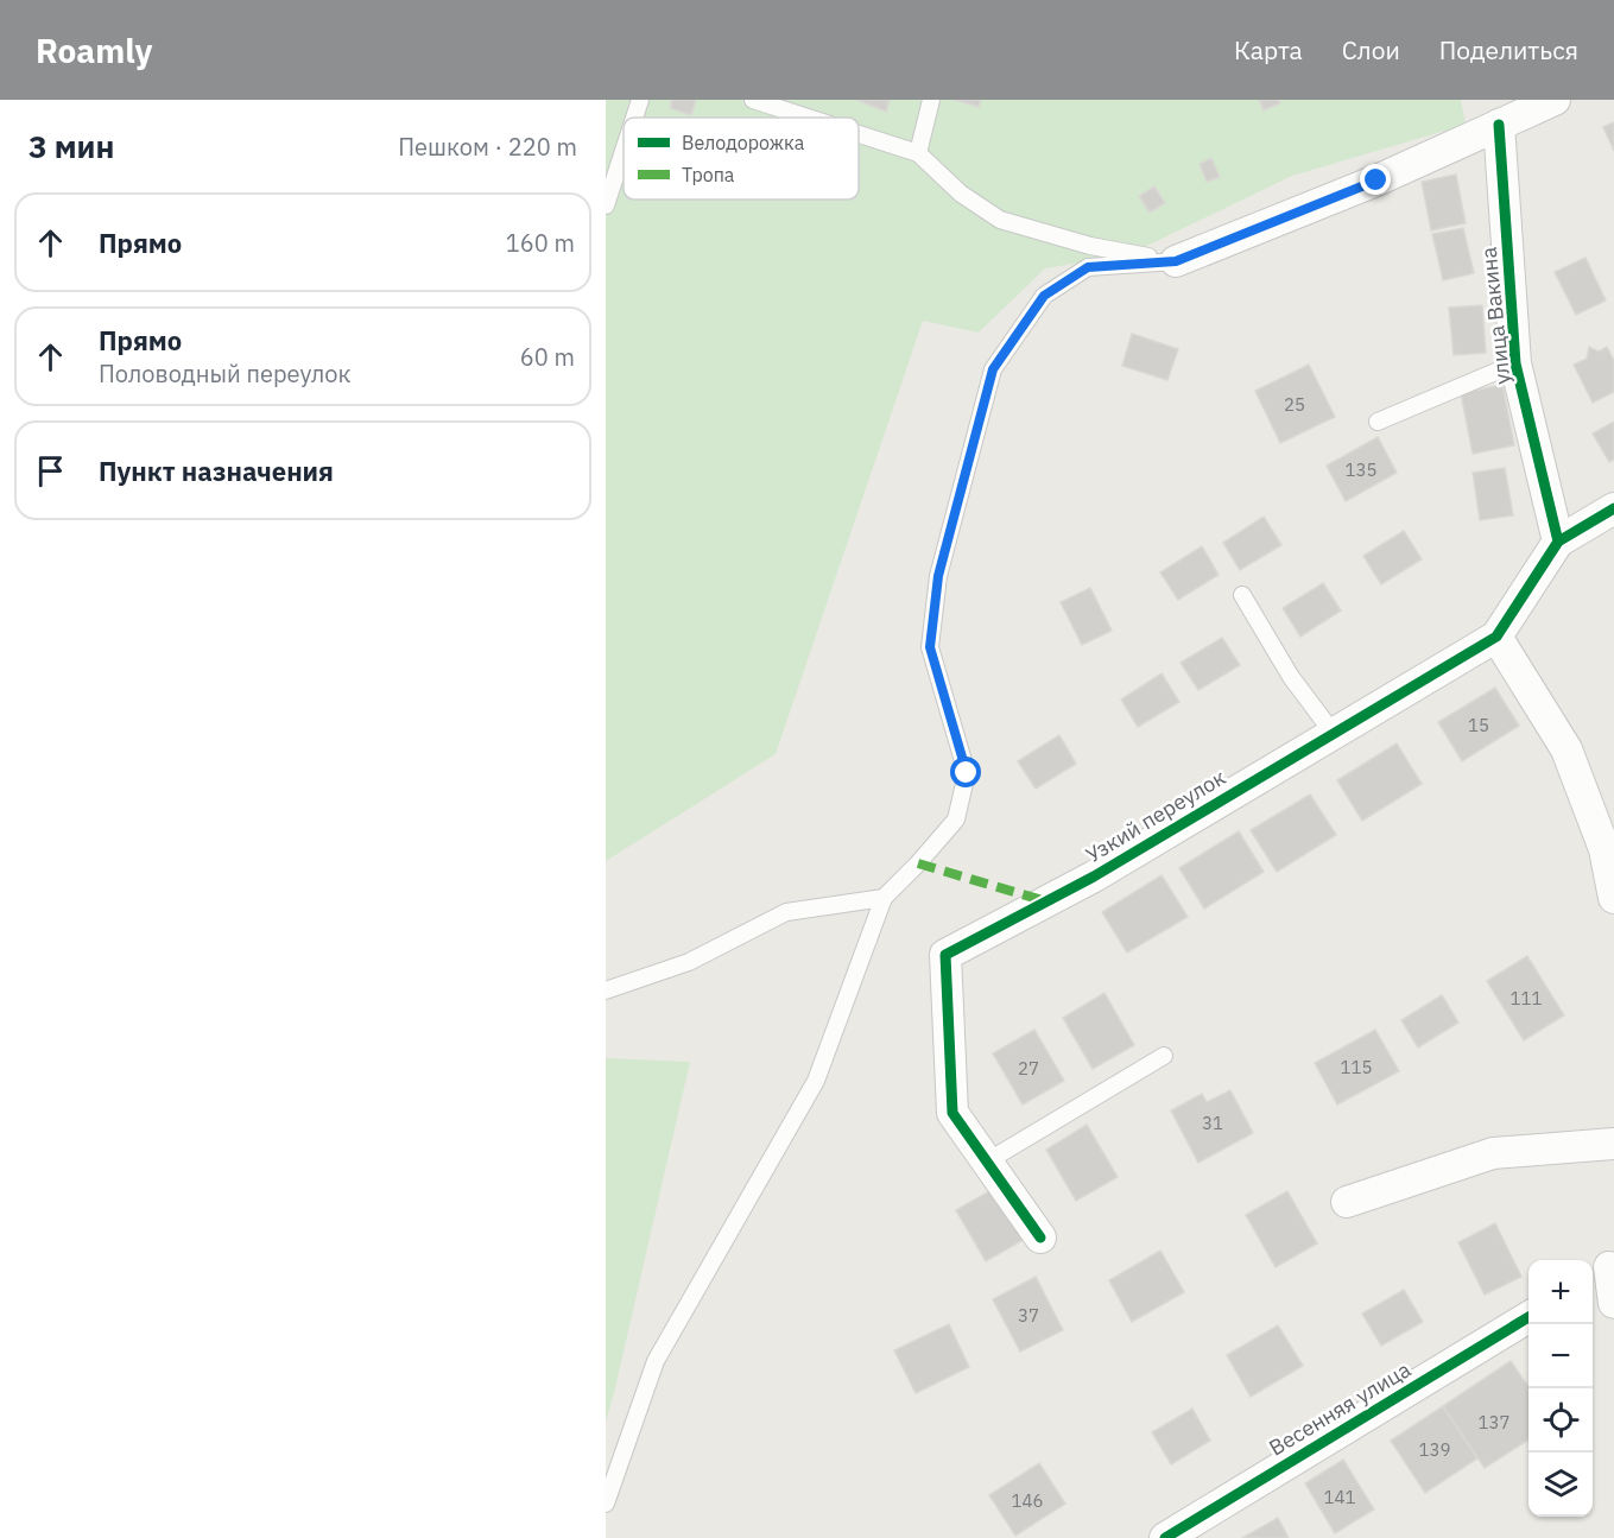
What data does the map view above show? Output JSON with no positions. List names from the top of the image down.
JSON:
{
  "streets": {
    "street": ["улица Вакина", "Узкий переулок", "Весенняя улица"]
  },
  "crossings": [
    ["улица Вакина", "Узкий переулок"]
  ],
  "house_numbers": [
    "25",
    "135",
    "15",
    "111",
    "115",
    "27",
    "31",
    "37",
    "137",
    "139",
    "141",
    "146"
  ],
  "legend": ["Велодорожка", "Тропа"],
  "page": {
    "header": "Roamly",
    "nav": ["Карта", "Слои", "Поделиться"],
    "heading": ["3 мин", "Пешком · 220 m"],
    "list": [
      ["Прямо", "160 m"],
      ["Прямо", "Половодный переулок", "60 m"],
      "Пункт назначения"
    ],
    "map_buttons": ["+", "−"]
  }
}
